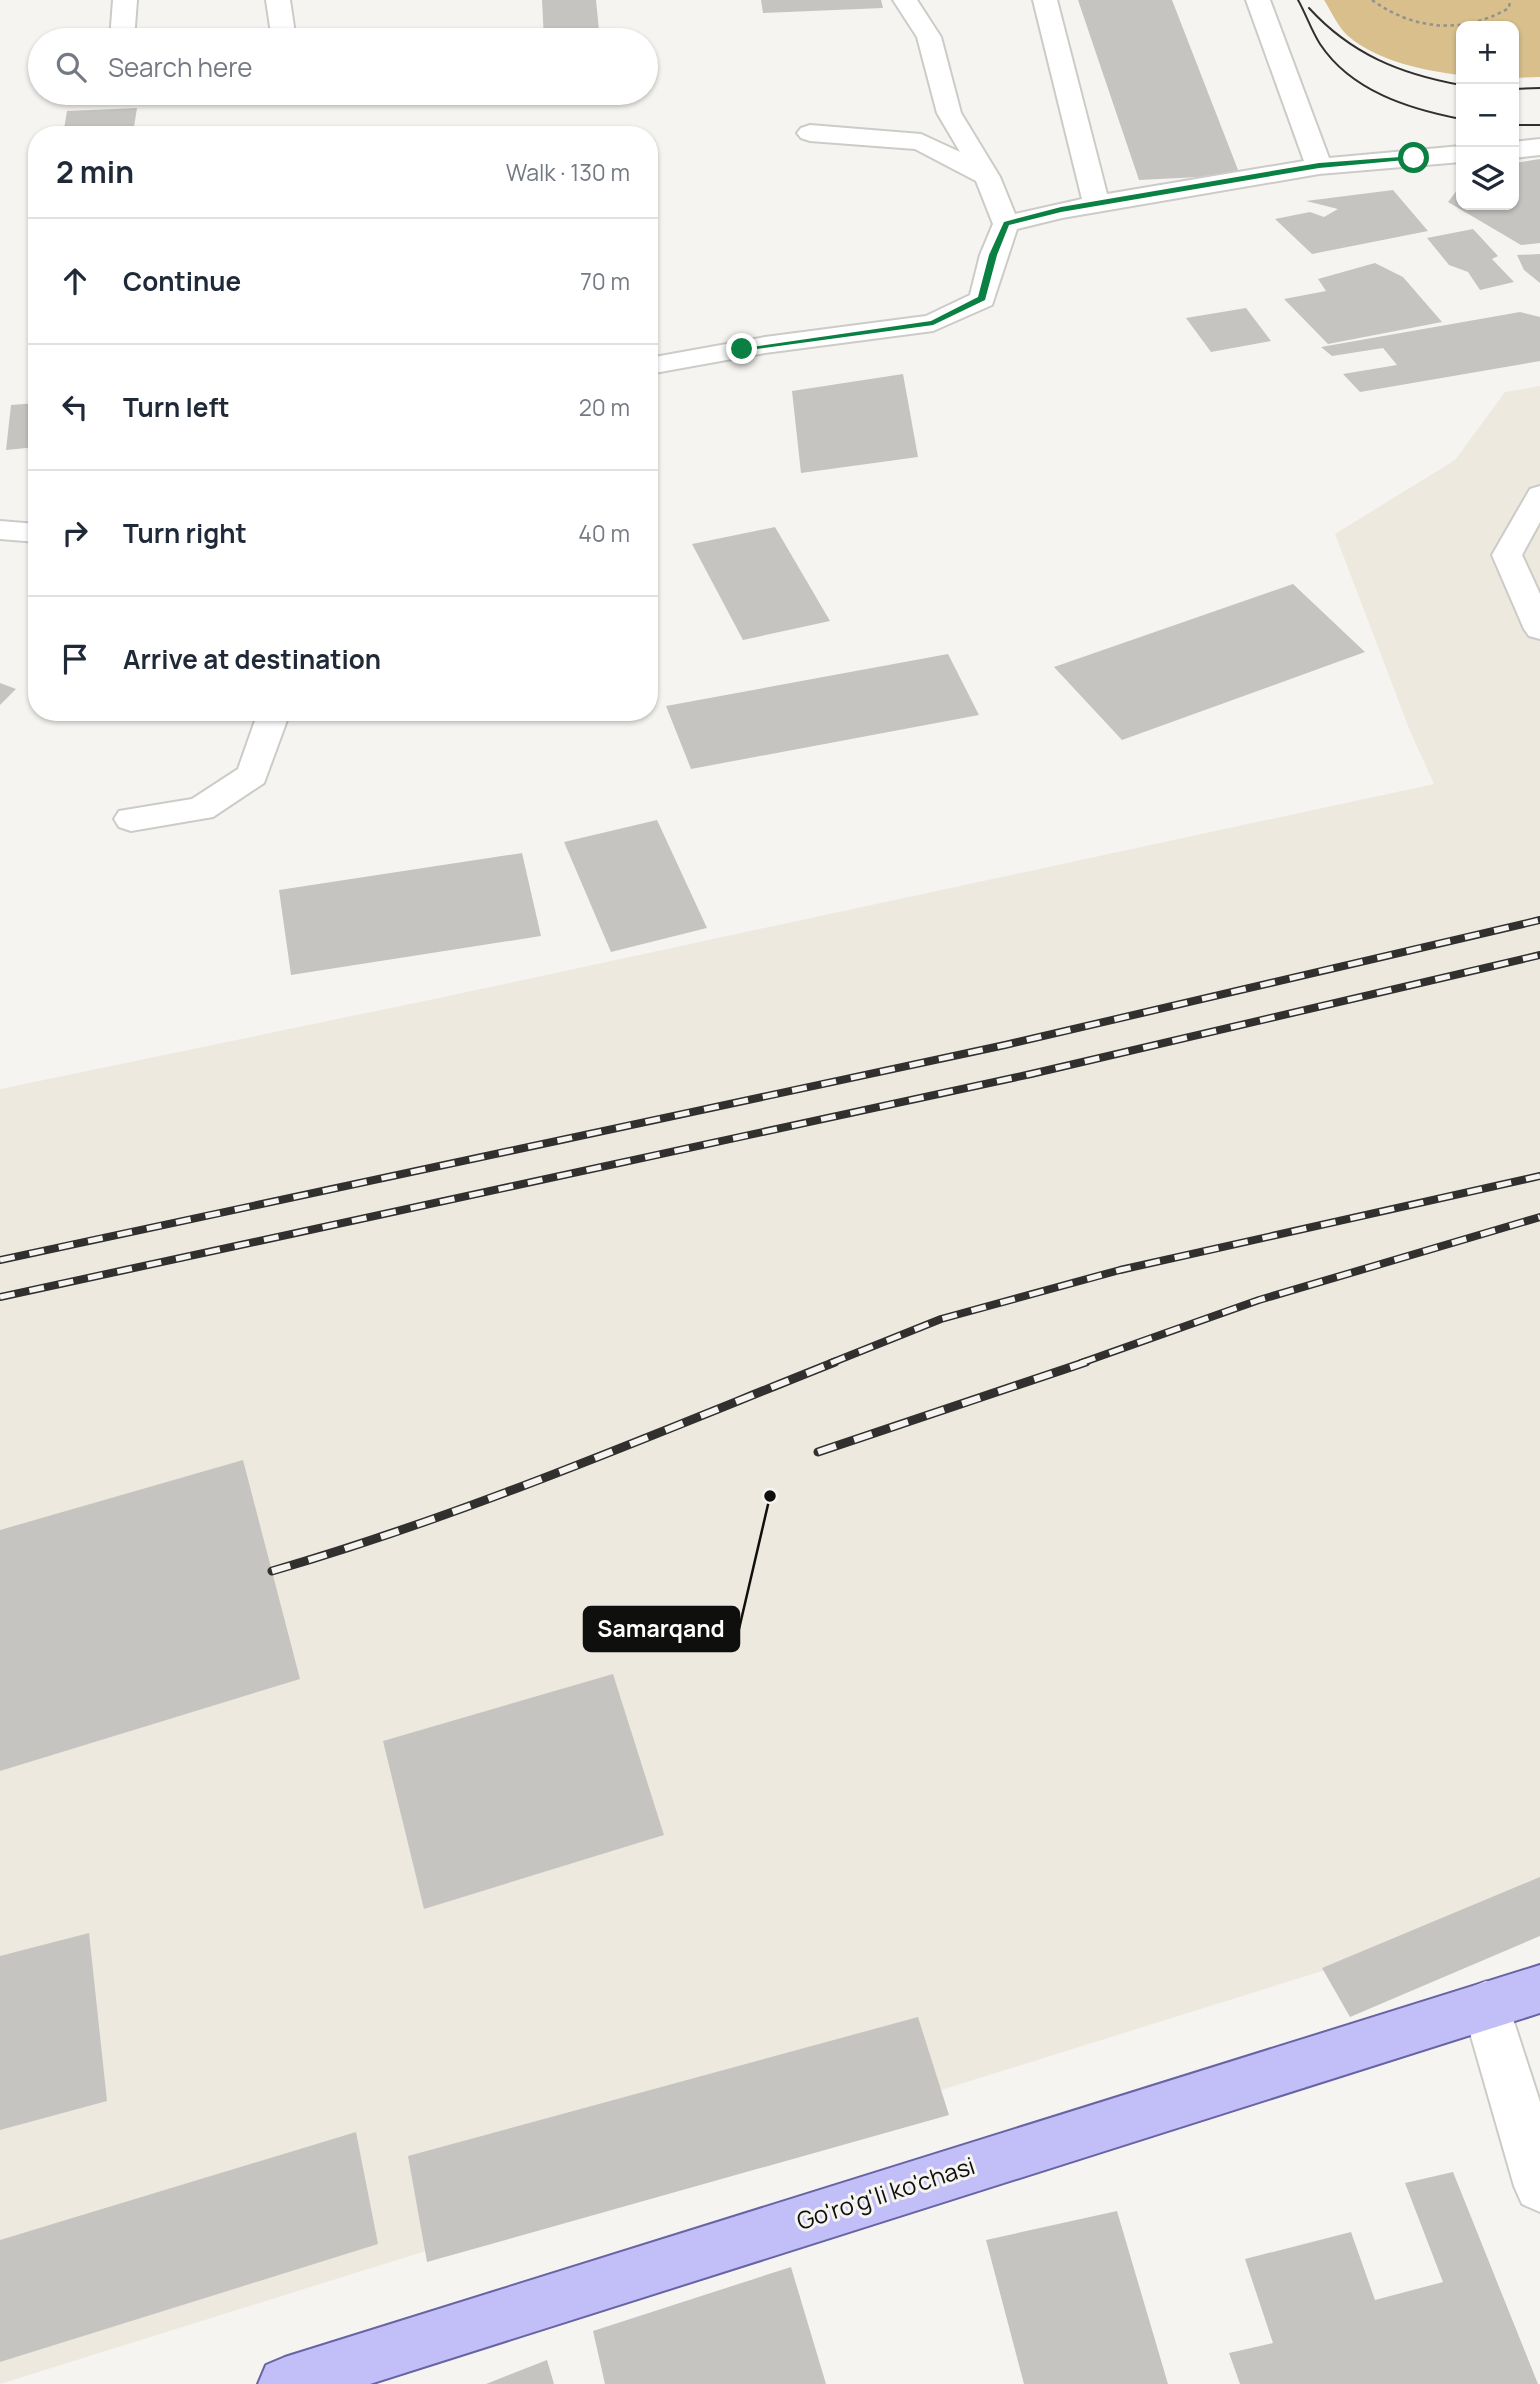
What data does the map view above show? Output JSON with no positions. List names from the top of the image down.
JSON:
{
  "streets": {
    "main road": ["Go'ro'g'li ko'chasi"]
  },
  "places": ["Samarqand"],
  "page": {
    "map_buttons": ["+", "−"],
    "search": "Search here",
    "heading": ["2 min", "Walk · 130 m"],
    "list": [
      ["Continue", "70 m"],
      ["Turn left", "20 m"],
      ["Turn right", "40 m"],
      "Arrive at destination"
    ]
  }
}
